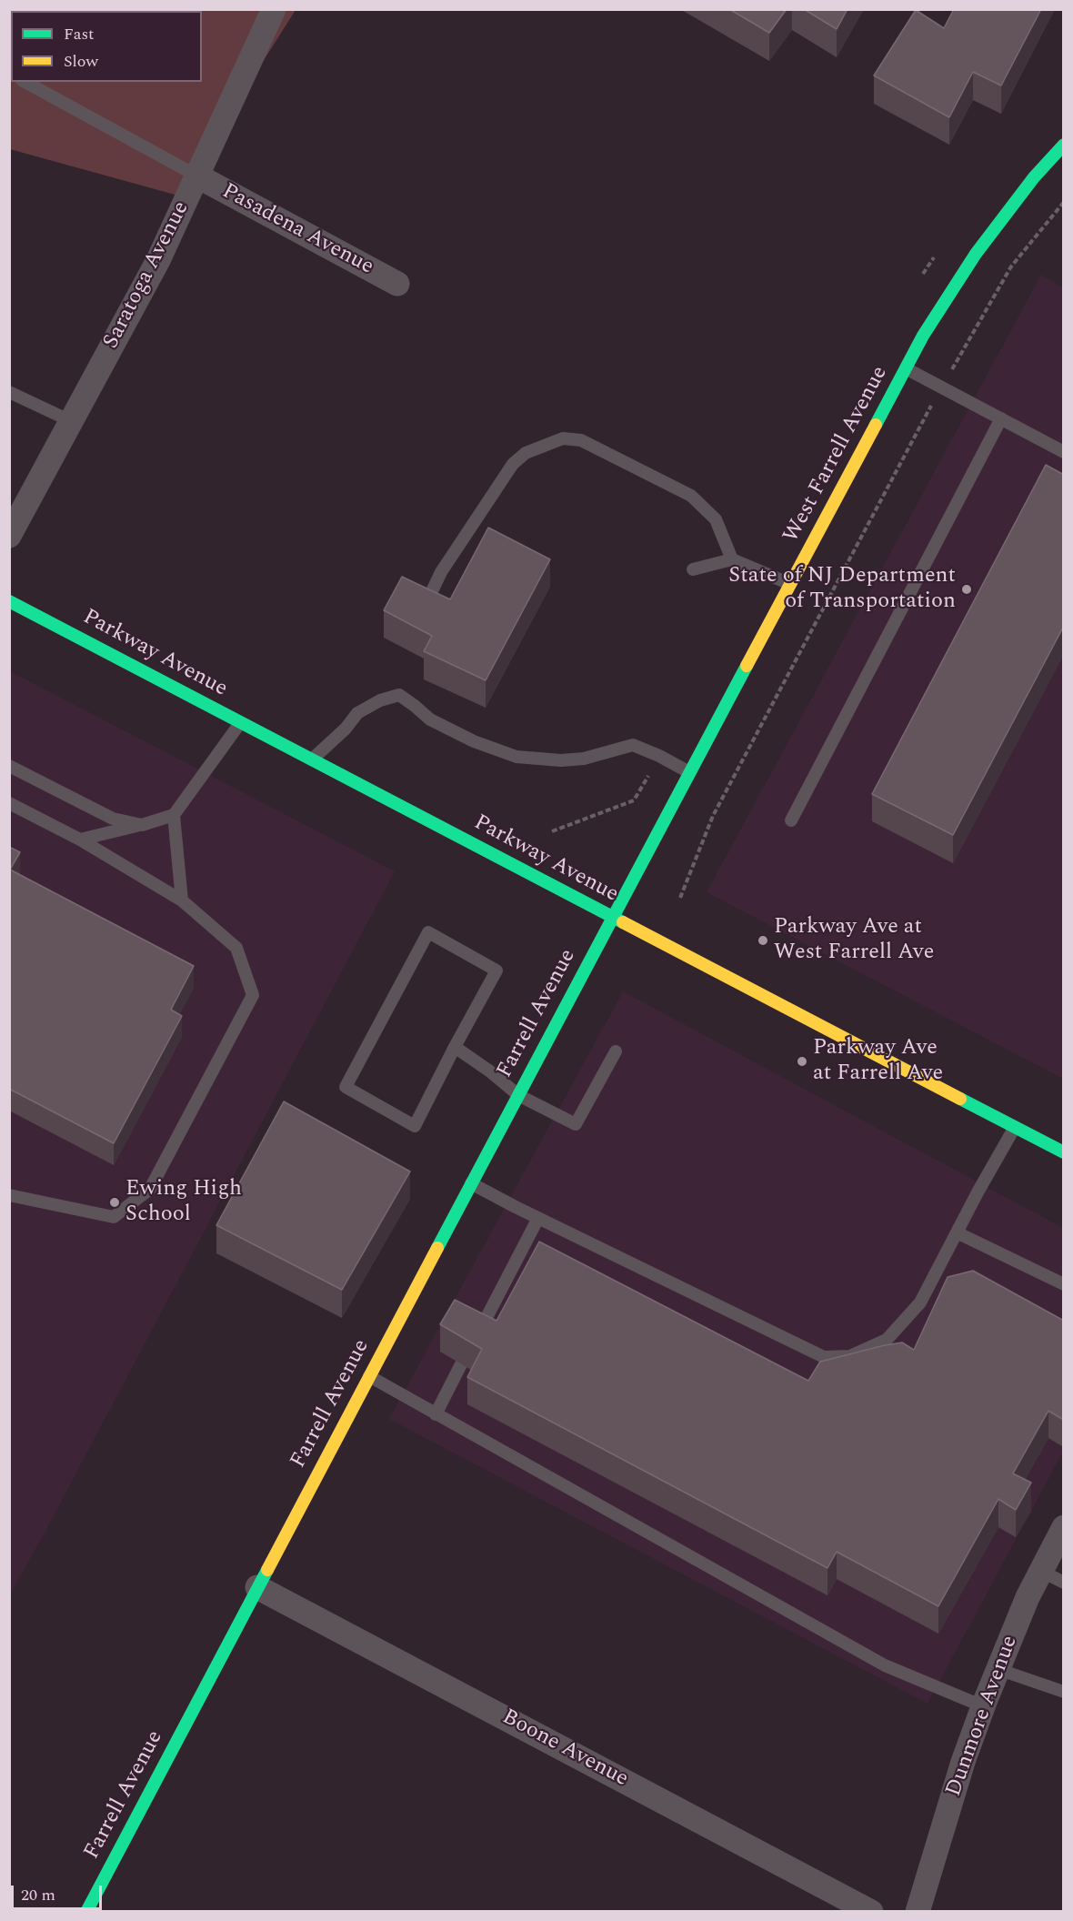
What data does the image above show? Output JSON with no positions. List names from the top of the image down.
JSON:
{
  "streets": {
    "street": [
      "Pasadena Avenue",
      "Saratoga Avenue",
      "West Farrell Avenue",
      "Parkway Avenue",
      "Farrell Avenue",
      "Dunmore Avenue",
      "Boone Avenue"
    ]
  },
  "crossings": [
    ["Pasadena Avenue", "Saratoga Avenue"],
    ["West Farrell Avenue", "Parkway Avenue"],
    ["West Farrell Avenue", "Farrell Avenue"],
    ["Parkway Avenue", "Farrell Avenue"],
    ["Farrell Avenue", "Boone Avenue"]
  ],
  "places": [
    "State of NJ Department of Transportation",
    "Parkway Ave at West Farrell Ave",
    "Parkway Ave at Farrell Ave",
    "Ewing High School"
  ],
  "legend": ["Fast", "Slow"],
  "scale_bar": "20 m"
}
